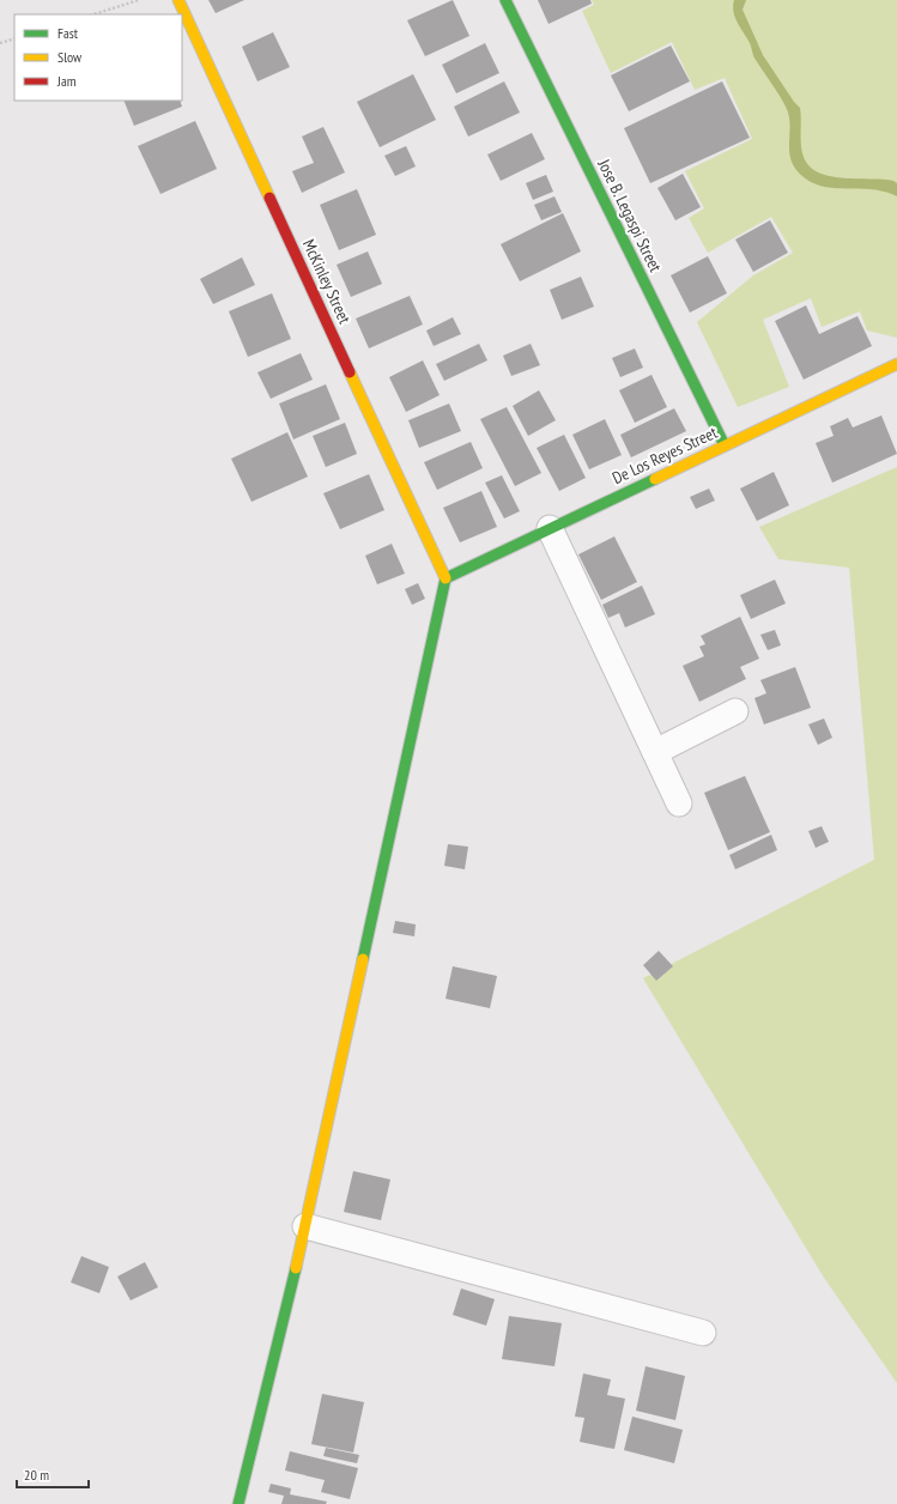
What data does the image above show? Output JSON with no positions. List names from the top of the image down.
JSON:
{
  "streets": {
    "street": ["Jose B. Legaspi Street", "McKinley Street", "De Los Reyes Street"]
  },
  "crossings": [
    ["Jose B. Legaspi Street", "De Los Reyes Street"],
    ["McKinley Street", "De Los Reyes Street"]
  ],
  "legend": ["Fast", "Slow", "Jam"],
  "scale_bar": "20 m"
}
